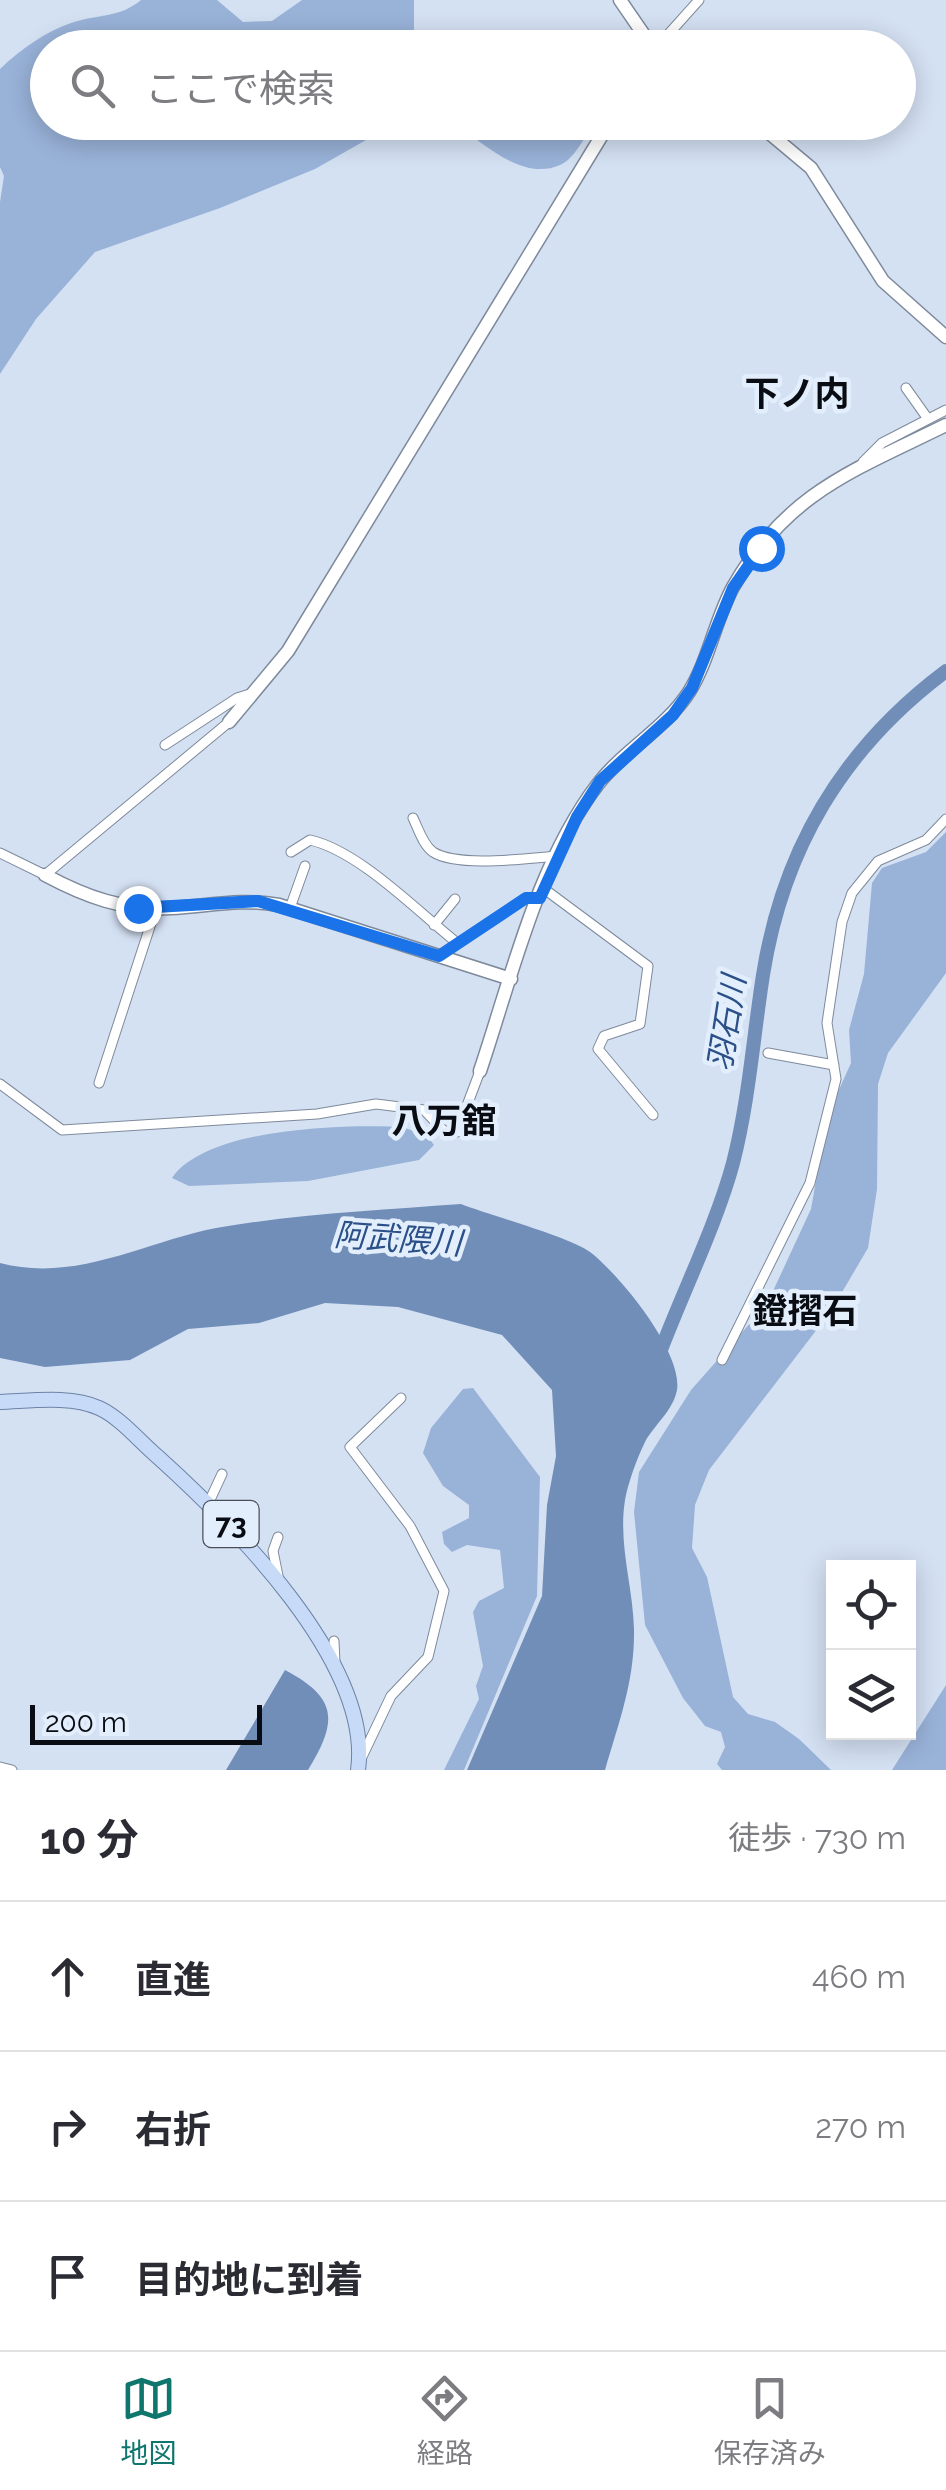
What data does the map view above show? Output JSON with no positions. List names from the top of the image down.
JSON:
{
  "streets": {
    "main road": ["73"]
  },
  "districts": ["下ノ内", "八万舘", "鐙摺石"],
  "water": ["羽石川", "阿武隈川"],
  "scale_bar": "200 m",
  "page": {
    "search": "ここで検索",
    "scale": "200 m",
    "heading": ["10 分", "徒歩 · 730 m"],
    "list": [
      ["直進", "460 m"],
      ["右折", "270 m"],
      "目的地に到着"
    ],
    "nav": ["地図", "経路", "保存済み"]
  }
}
